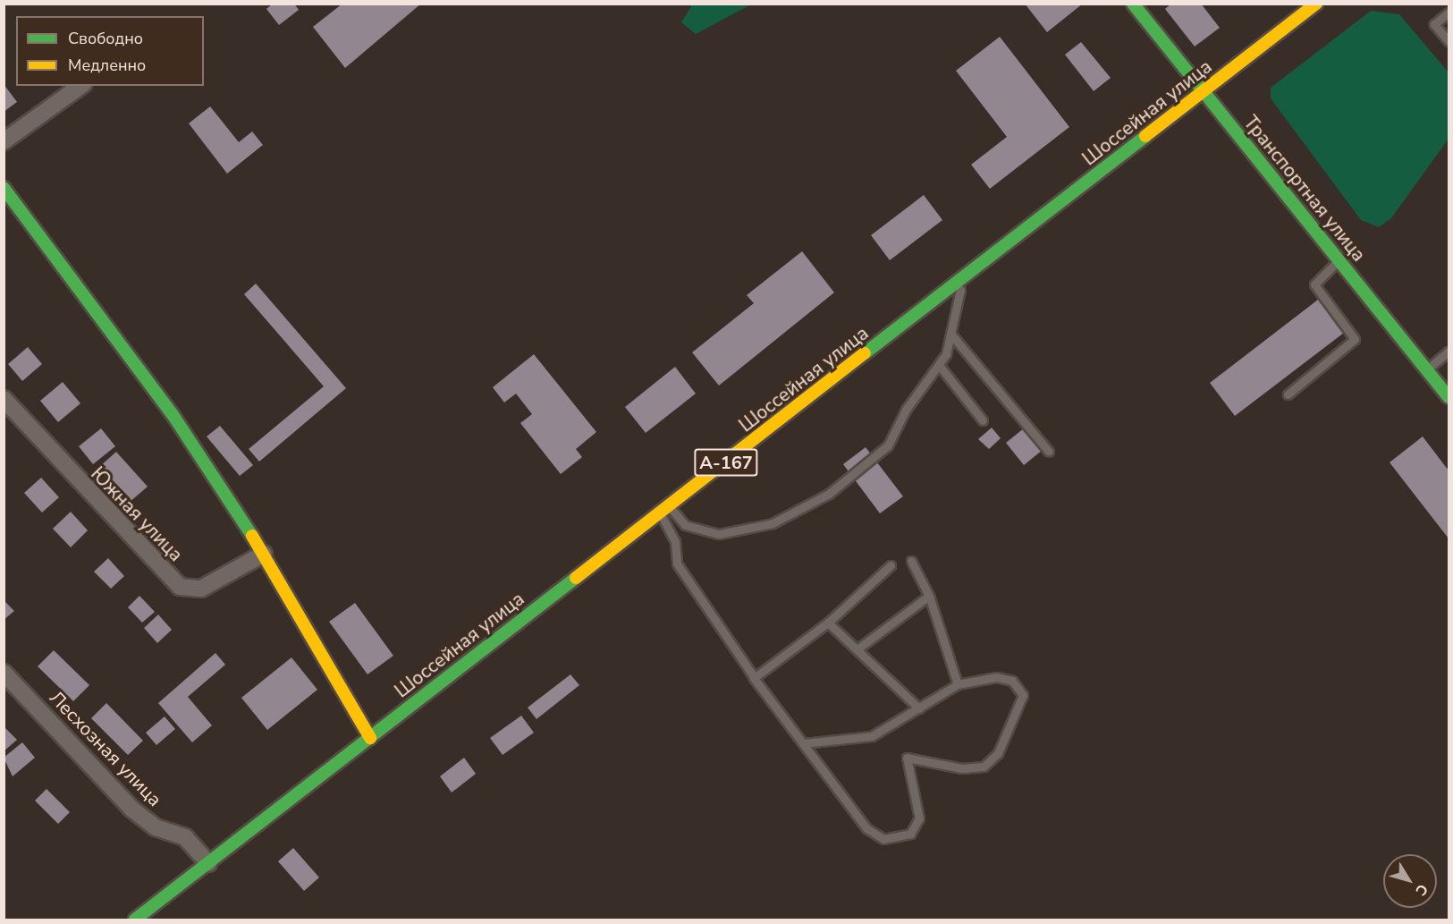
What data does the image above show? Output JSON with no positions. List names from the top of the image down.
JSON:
{
  "streets": {
    "main road": ["Шоссейная улица", "Транспортная улица", "А-167"],
    "street": ["Южная улица", "Лесхозная улица"]
  },
  "crossings": [
    ["Шоссейная улица", "Транспортная улица"],
    ["Шоссейная улица", "Лесхозная улица"]
  ],
  "legend": ["Свободно", "Медленно"],
  "north": "bottom right"
}
